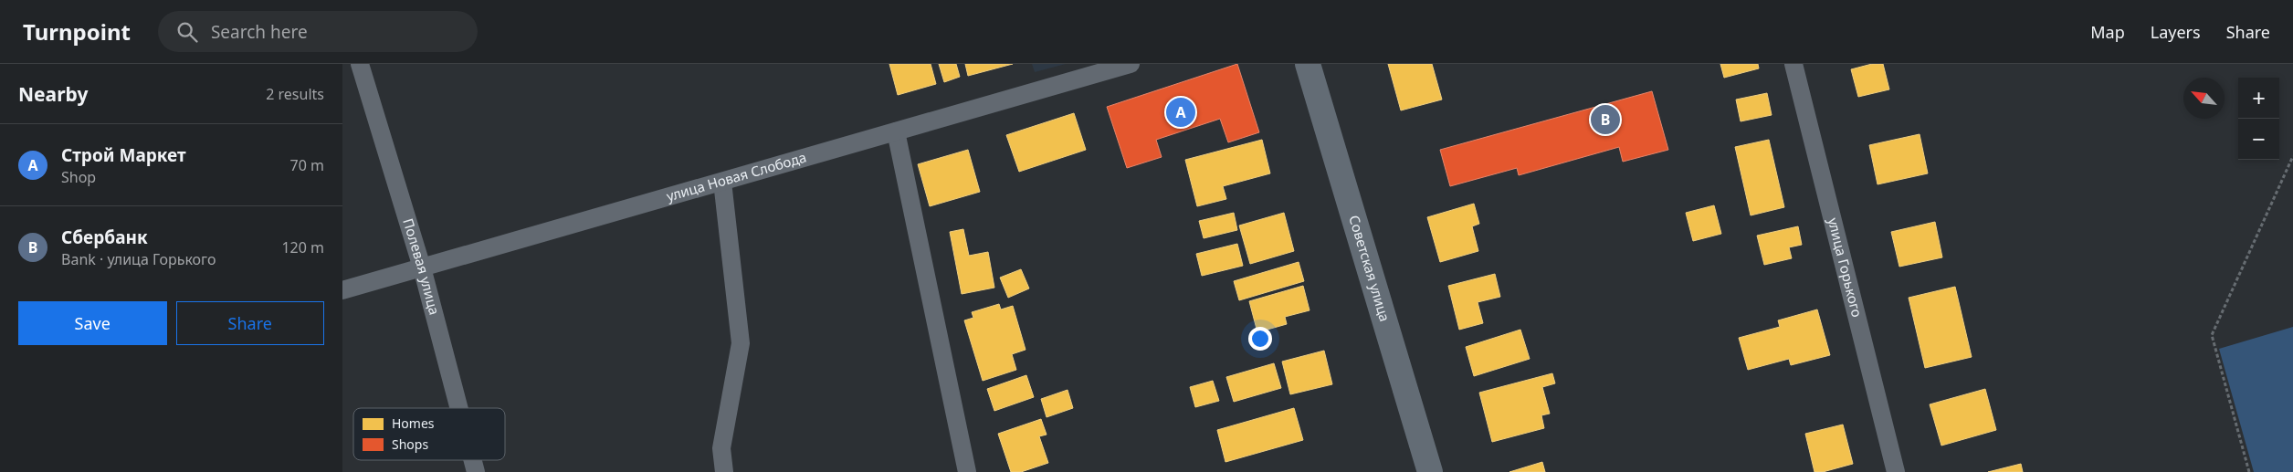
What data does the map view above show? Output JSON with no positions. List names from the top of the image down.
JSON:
{
  "streets": {
    "main road": ["Советская улица"],
    "street": ["улица Новая Слобода", "Полевая улица", "улица Горького"]
  },
  "crossings": [
    ["улица Новая Слобода", "Полевая улица"]
  ],
  "legend": ["Homes", "Shops"],
  "north": "top left",
  "page": {
    "header": "Turnpoint",
    "search": "Search here",
    "nav": ["Map", "Layers", "Share"],
    "heading": ["Nearby", "2 results"],
    "map_buttons": ["+", "−"],
    "pins": ["A", "B"],
    "list": [
      {
        "mark": "A",
        "name": "Строй Маркет",
        "note": "Shop",
        "value": "70 m"
      },
      {
        "mark": "B",
        "name": "Сбербанк",
        "note": "Bank · улица Горького",
        "value": "120 m"
      }
    ],
    "buttons": ["Save", "Share"]
  }
}
